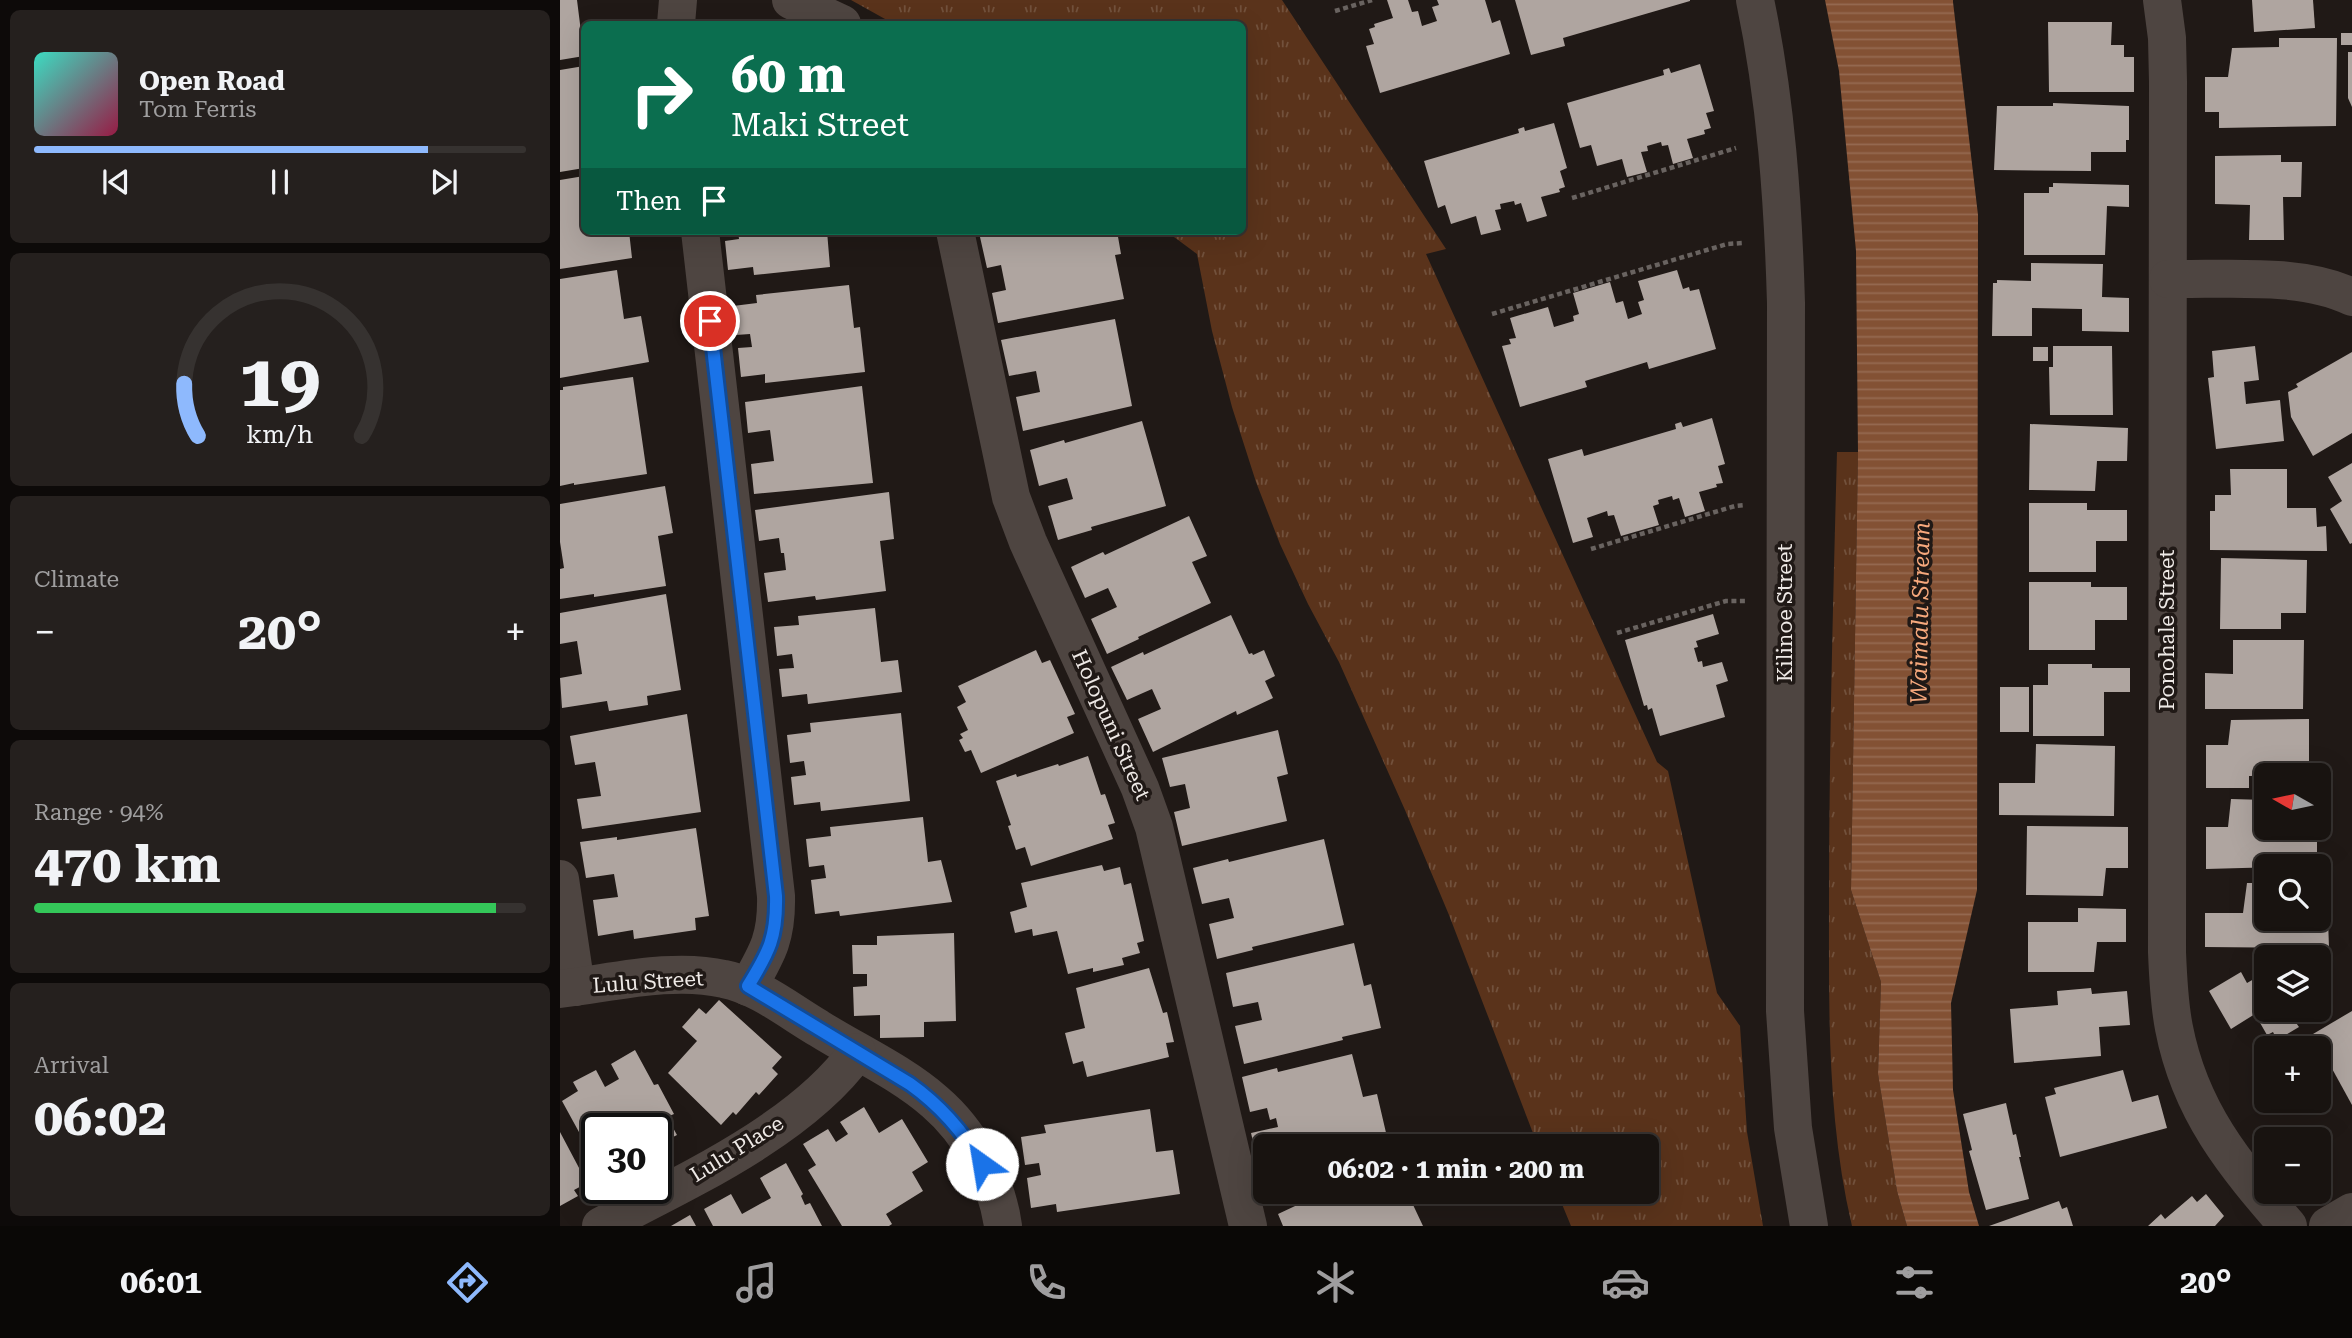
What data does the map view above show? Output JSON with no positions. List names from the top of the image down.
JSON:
{
  "streets": {
    "street": [
      "Kilinoe Street",
      "Ponohale Street",
      "Holopuni Street",
      "Lulu Street",
      "Lulu Place"
    ]
  },
  "crossings": [
    ["Lulu Street", "Lulu Place"]
  ],
  "water": ["Waimalu Stream"],
  "north": "left",
  "page": {
    "turn": ["60 m", "Maki Street"],
    "song": ["Open Road", "Tom Ferris"],
    "then": "Then",
    "tile": [
      "Climate",
      ["Range · 94%", "470 km"],
      ["Arrival", "06:02"]
    ],
    "heat": ["−", "20°", "+"],
    "map_buttons": ["+", "−"],
    "limit": "30",
    "trip": "06:02 · 1 min · 200 m",
    "tabs": ["06:01", "20°"],
    "gauge": ["19", "km/h"]
  }
}
